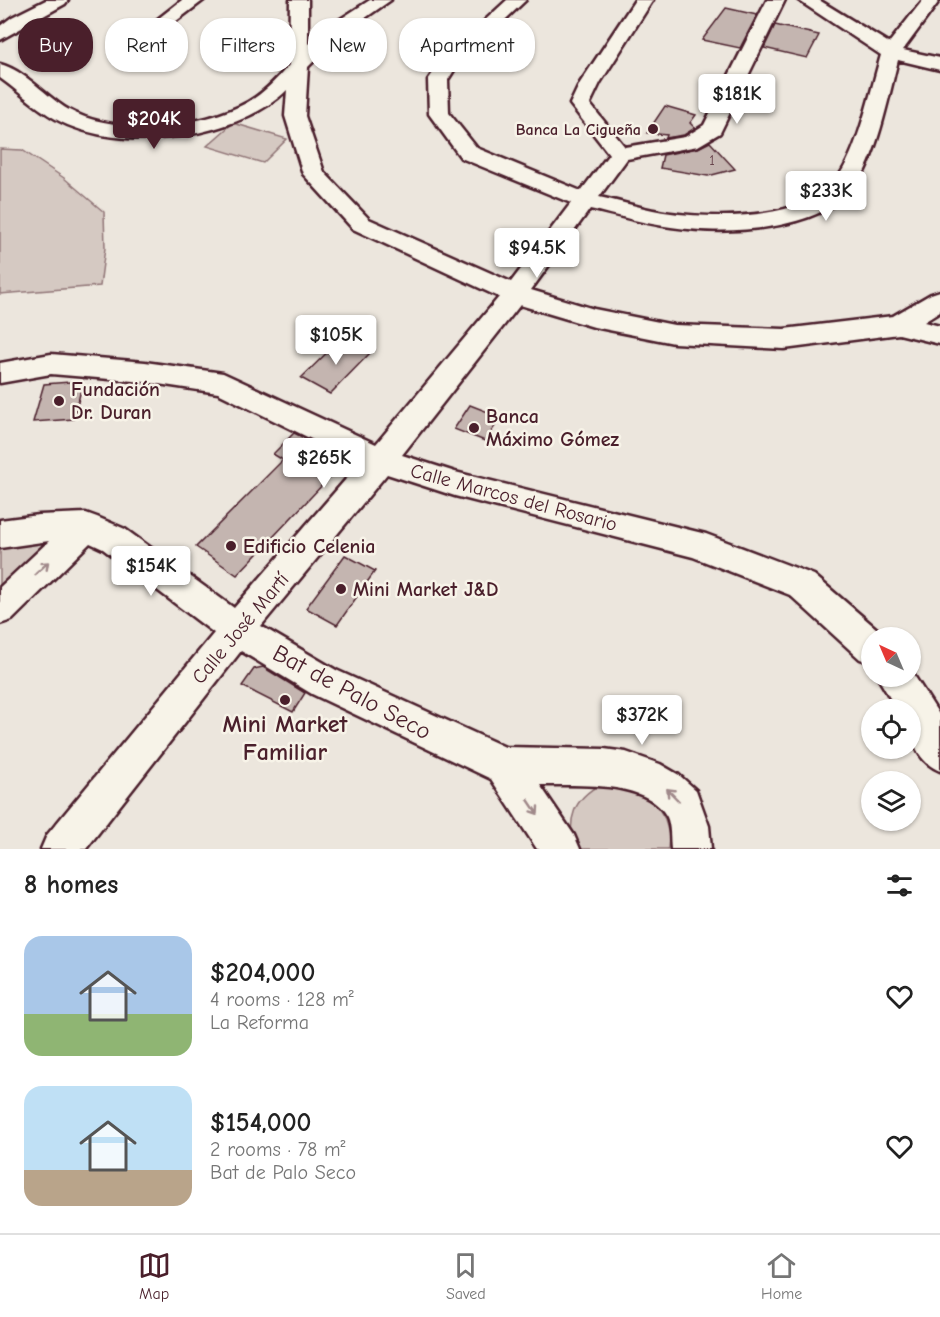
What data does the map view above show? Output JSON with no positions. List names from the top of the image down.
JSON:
{
  "streets": {
    "street": ["Calle Marcos del Rosario", "Calle José Martí", "Bat de Palo Seco"]
  },
  "crossings": [
    ["Calle Marcos del Rosario", "Calle José Martí"],
    ["Calle José Martí", "Bat de Palo Seco"]
  ],
  "places": [
    "Banca La Cigueña",
    "Fundación Dr. Duran",
    "Banca Máximo Gómez",
    "Edificio Celenia",
    "Mini Market J&D",
    "Mini Market Familiar"
  ],
  "house_numbers": ["1"],
  "north": "top left",
  "page": {
    "chip": [
      "Buy",
      "Rent",
      "Filters",
      "New",
      "Apartment"
    ],
    "price": [
      "$181K",
      "$204K",
      "$233K",
      "$94.5K",
      "$105K",
      "$265K",
      "$154K",
      "$372K"
    ],
    "heading": "8 homes",
    "list": [
      {
        "name": "$204,000",
        "note": "4 rooms · 128 m² · La Reforma"
      },
      {
        "name": "$154,000",
        "note": "2 rooms · 78 m² · Bat de Palo Seco"
      }
    ],
    "tabs": ["Map", "Saved", "Home"]
  }
}
